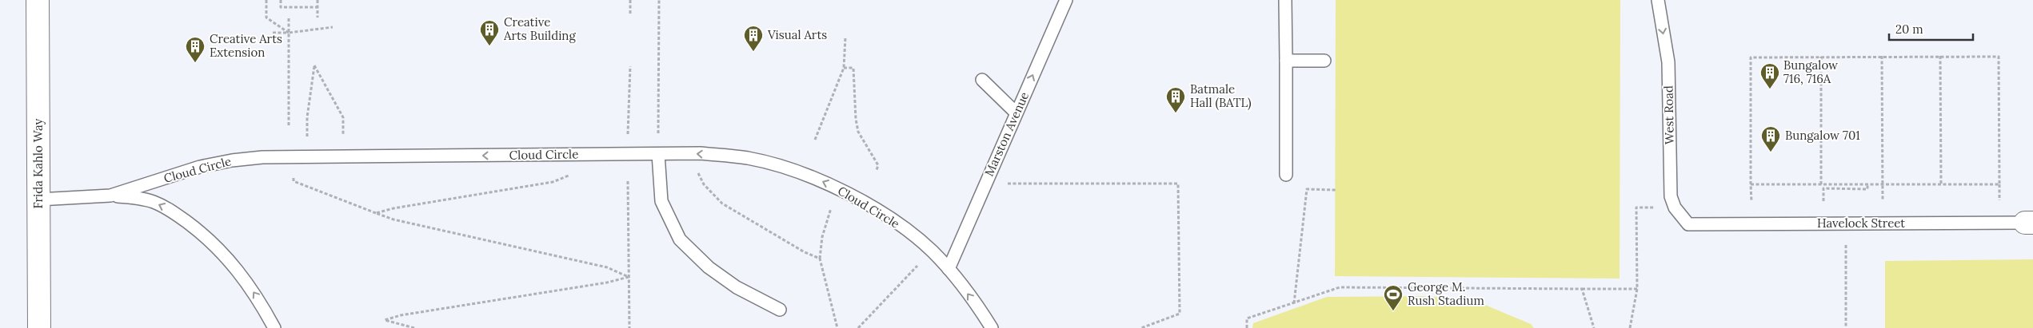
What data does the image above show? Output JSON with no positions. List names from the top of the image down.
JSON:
{
  "streets": {
    "street": ["Frida Kahlo Way"],
    "lane": [
      "West Road",
      "Marston Avenue",
      "Cloud Circle",
      "Havelock Street"
    ]
  },
  "crossings": [
    ["West Road", "Havelock Street"],
    ["Marston Avenue", "Cloud Circle"],
    ["Cloud Circle", "Frida Kahlo Way"]
  ],
  "one_way": ["West Road", "Marston Avenue", "Cloud Circle"],
  "places": {
    "building": [
      "Creative Arts Building",
      "Visual Arts",
      "Creative Arts Extension",
      "Bungalow 716, 716A",
      "Batmale Hall (BATL)",
      "Bungalow 701"
    ],
    "sports": ["George M. Rush Stadium"]
  },
  "scale_bar": "20 m"
}
